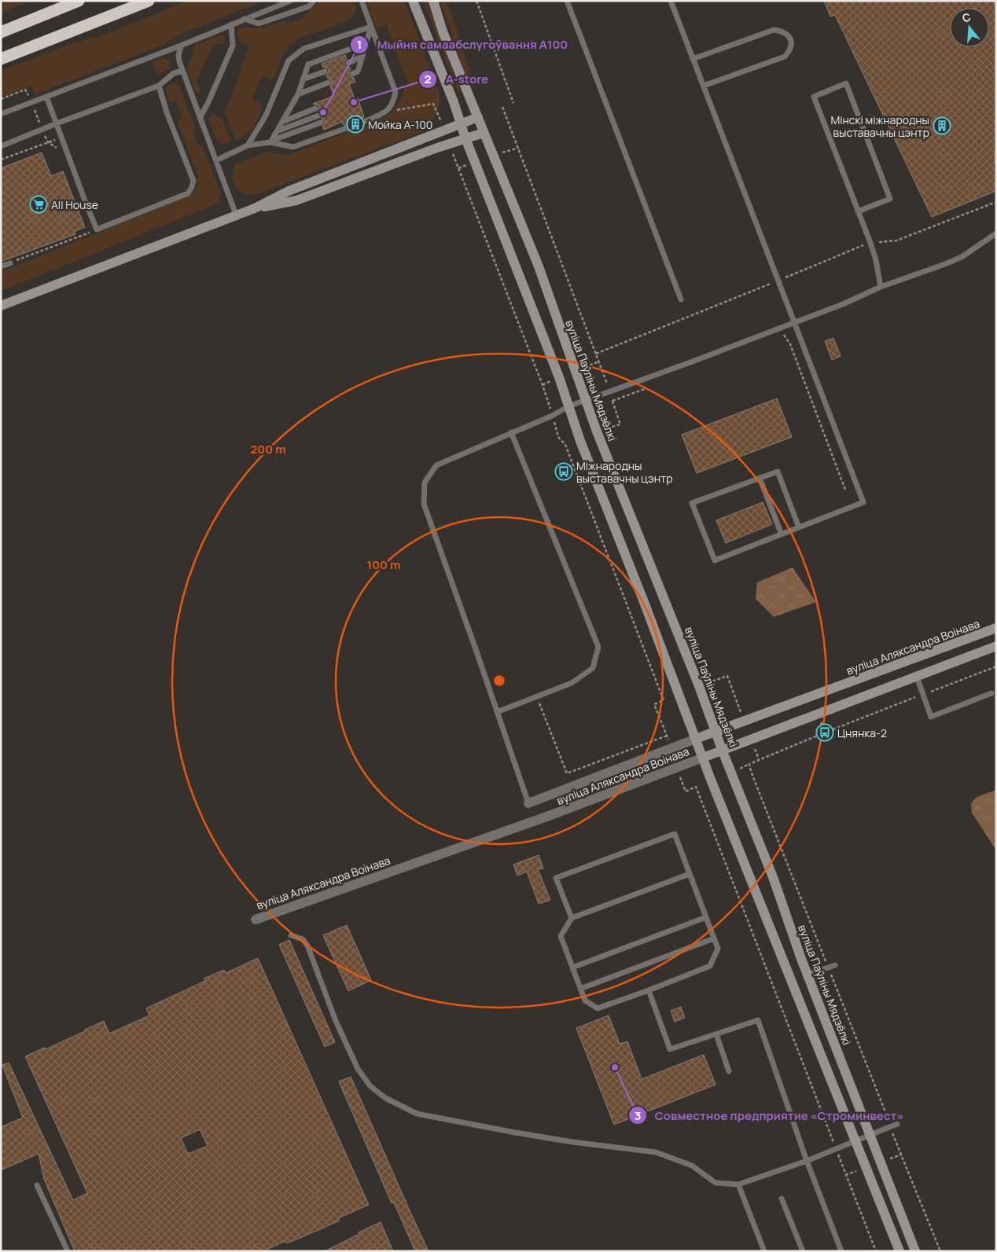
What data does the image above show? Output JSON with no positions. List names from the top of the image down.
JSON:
{
  "streets": {
    "street": ["вуліца Паўліны Мядзёлкі", "вуліца Аляксандра Воінава"]
  },
  "crossings": [
    ["вуліца Паўліны Мядзёлкі", "вуліца Аляксандра Воінава"]
  ],
  "places": {
    "other": ["А-store", "Мыйня самаабслугоўвання A100", "Совместное предприятие «Строминвест»"],
    "building": ["Мойка A-100", "Мінскі міжнародны выставачны цэнтр"],
    "supermarket": ["All House"],
    "bus stop": ["Міжнародны выставачны цэнтр", "Цнянка-2"]
  },
  "north": "top",
  "rings": ["200 m", "100 m"]
}
